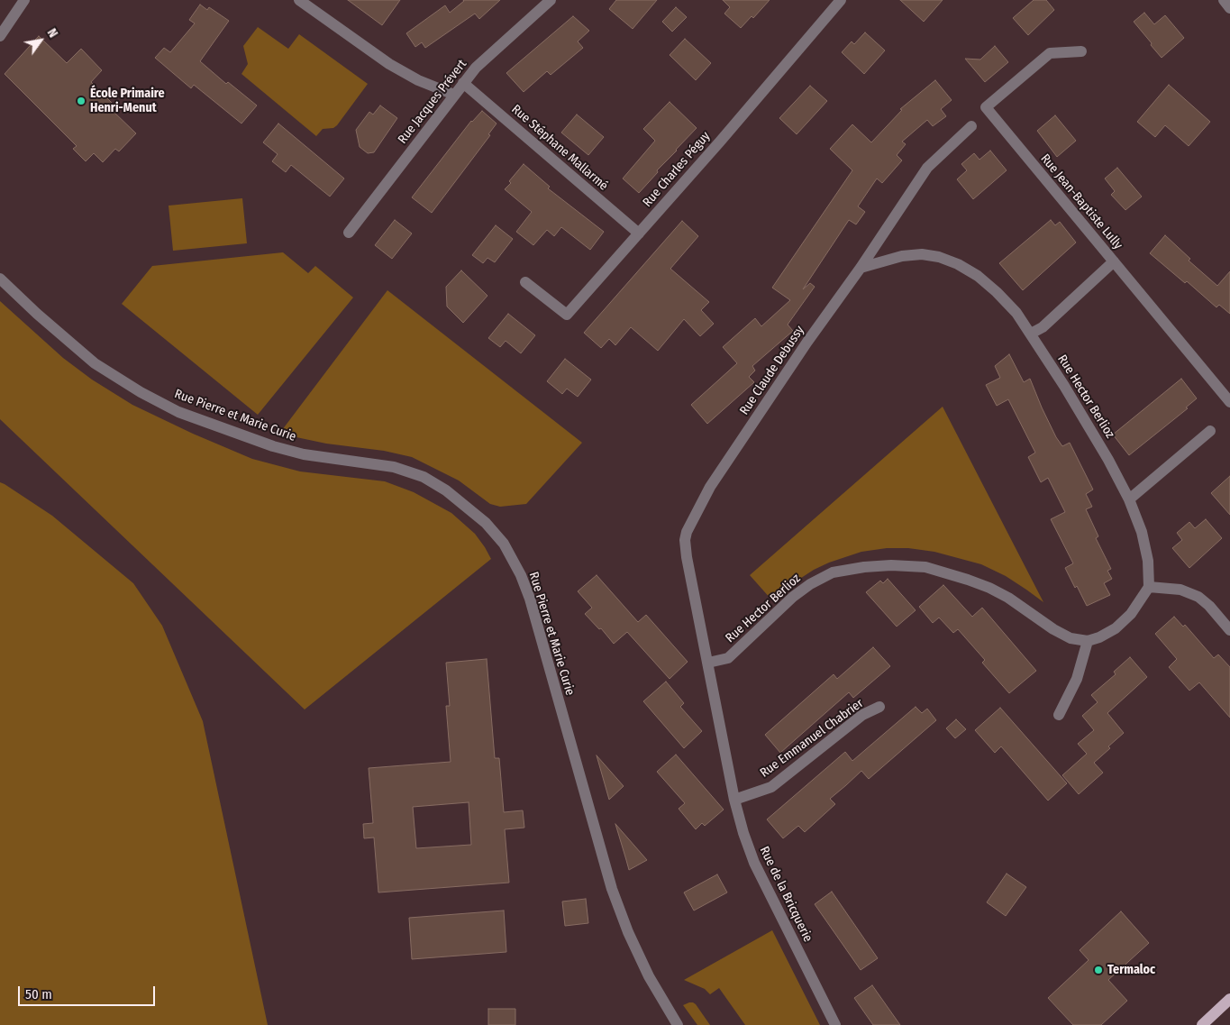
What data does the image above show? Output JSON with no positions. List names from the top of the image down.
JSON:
{
  "streets": {
    "street": [
      "Rue Jacques Prévert",
      "Rue Stéphane Mallarmé",
      "Rue Charles Péguy",
      "Rue Jean-Baptiste Lully",
      "Rue Claude Debussy",
      "Rue Hector Berlioz",
      "Rue Pierre et Marie Curie",
      "Rue Emmanuel Chabrier",
      "Rue de la Bricquerie"
    ]
  },
  "crossings": [
    ["Rue Jacques Prévert", "Rue Stéphane Mallarmé"],
    ["Rue Stéphane Mallarmé", "Rue Charles Péguy"],
    ["Rue Claude Debussy", "Rue Hector Berlioz"],
    ["Rue Claude Debussy", "Rue de la Bricquerie"],
    ["Rue Hector Berlioz", "Rue de la Bricquerie"],
    ["Rue Emmanuel Chabrier", "Rue de la Bricquerie"]
  ],
  "places": ["École Primaire Henri-Menut", "Termaloc"],
  "scale_bar": "50 m",
  "north": "top right"
}
